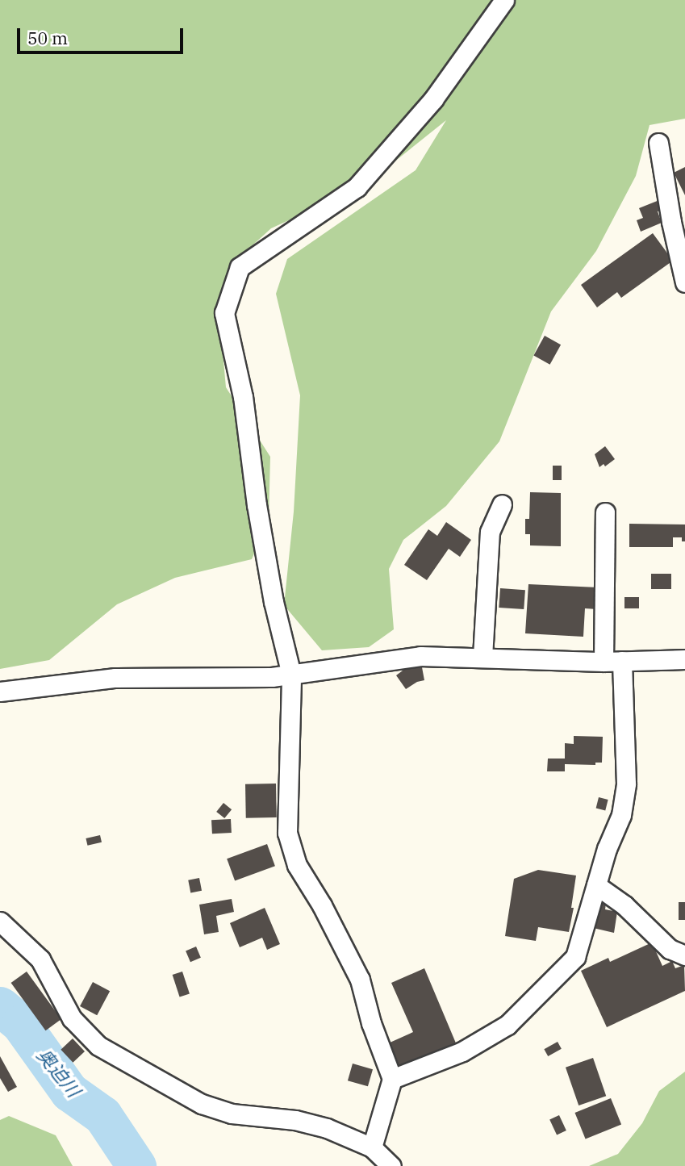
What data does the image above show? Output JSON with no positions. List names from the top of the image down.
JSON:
{
  "water": ["奥迫川"],
  "scale_bar": "50 m"
}
